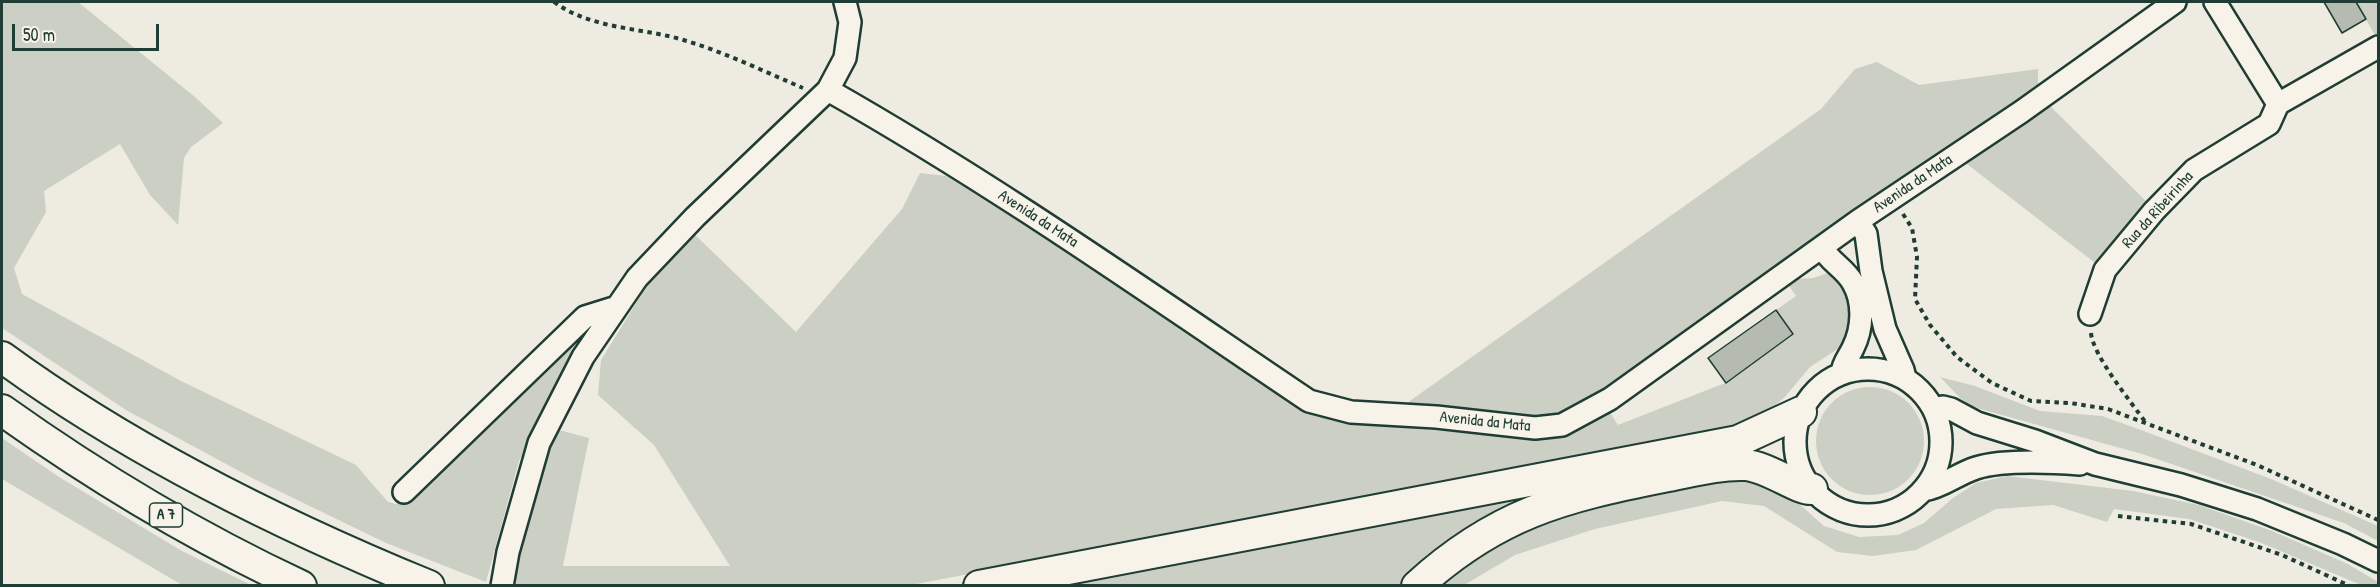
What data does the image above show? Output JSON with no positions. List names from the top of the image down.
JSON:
{
  "streets": {
    "highway": ["A 7"],
    "street": ["Avenida da Mata", "Rua da Ribeirinha"]
  },
  "scale_bar": "50 m"
}
